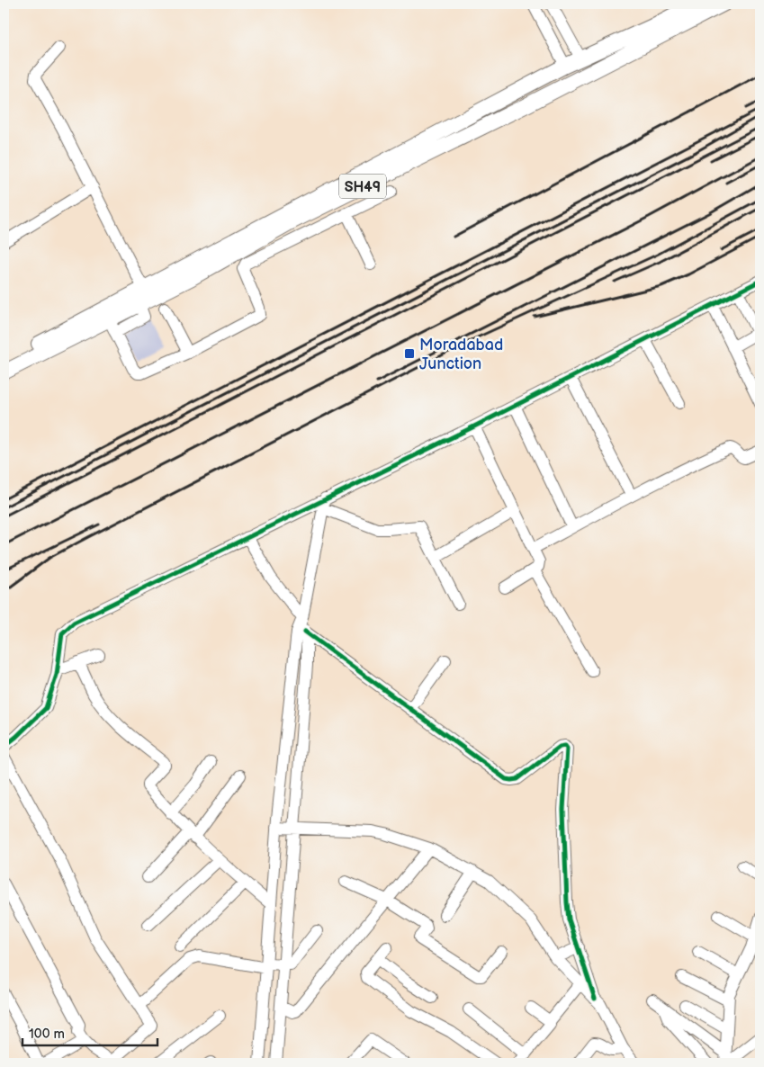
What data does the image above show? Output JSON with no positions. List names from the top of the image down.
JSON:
{
  "streets": {
    "main road": ["SH49"]
  },
  "places": {
    "transit": ["Moradabad Junction"]
  },
  "scale_bar": "100 m"
}
